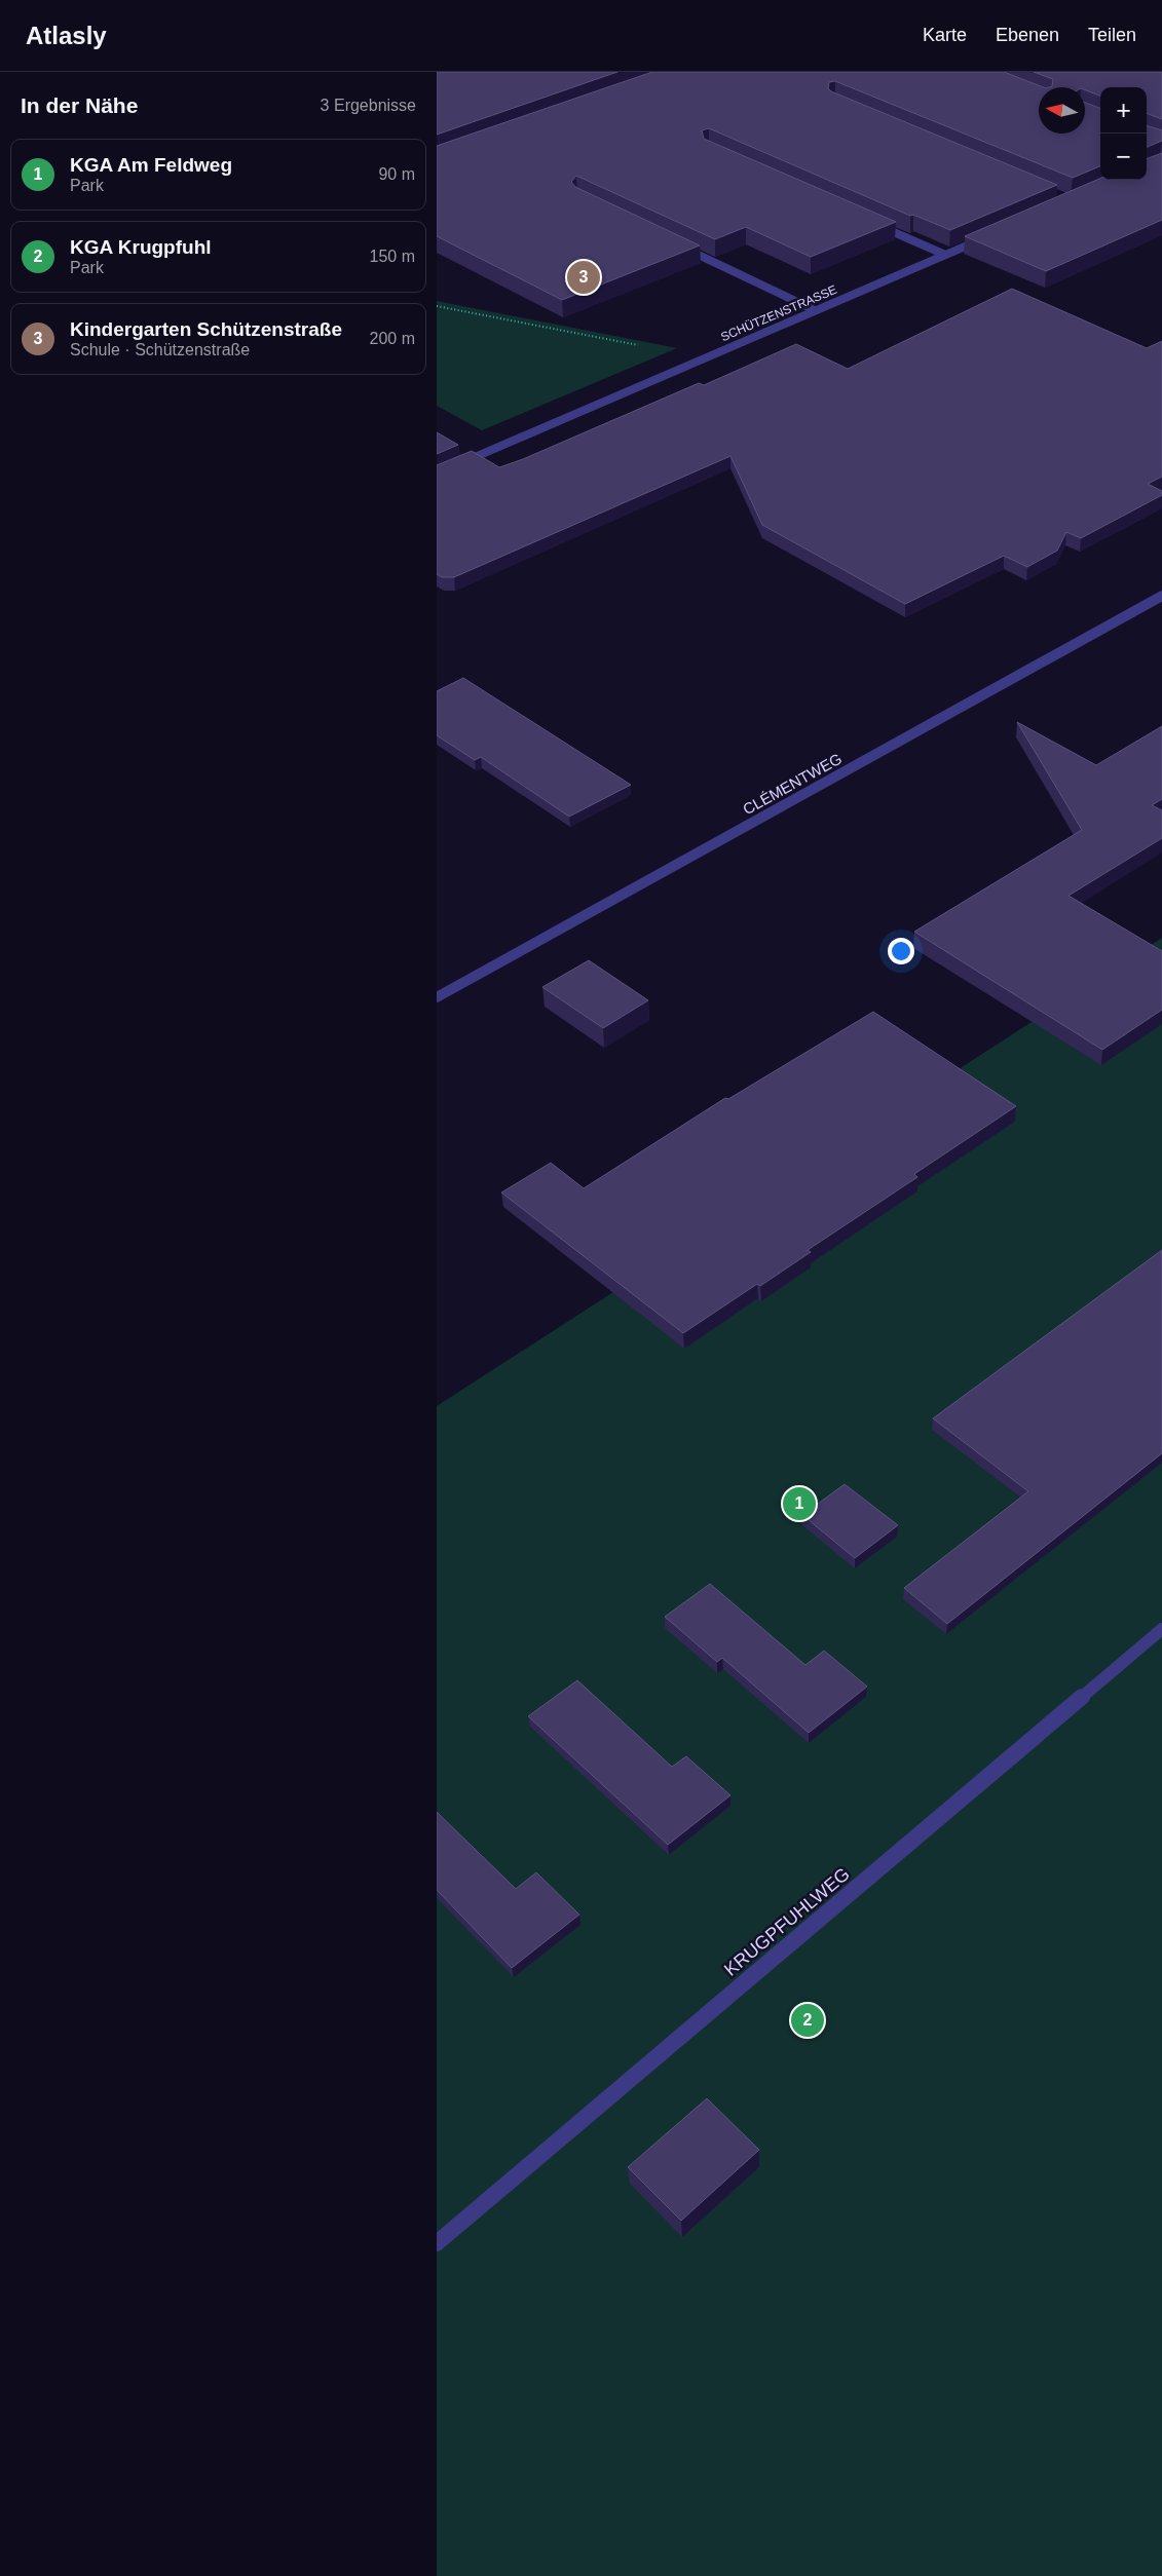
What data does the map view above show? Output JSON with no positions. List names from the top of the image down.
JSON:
{
  "streets": {
    "street": ["SCHÜTZENSTRASSE", "CLÉMENTWEG", "KRUGPFUHLWEG"]
  },
  "north": "left",
  "page": {
    "header": "Atlasly",
    "nav": ["Karte", "Ebenen", "Teilen"],
    "heading": ["In der Nähe", "3 Ergebnisse"],
    "map_buttons": ["+", "−"],
    "list": [
      {
        "mark": "1",
        "name": "KGA Am Feldweg",
        "note": "Park",
        "value": "90 m"
      },
      {
        "mark": "2",
        "name": "KGA Krugpfuhl",
        "note": "Park",
        "value": "150 m"
      },
      {
        "mark": "3",
        "name": "Kindergarten Schützenstraße",
        "note": "Schule · Schützenstraße",
        "value": "200 m"
      }
    ],
    "pins": ["3", "1", "2"]
  }
}
